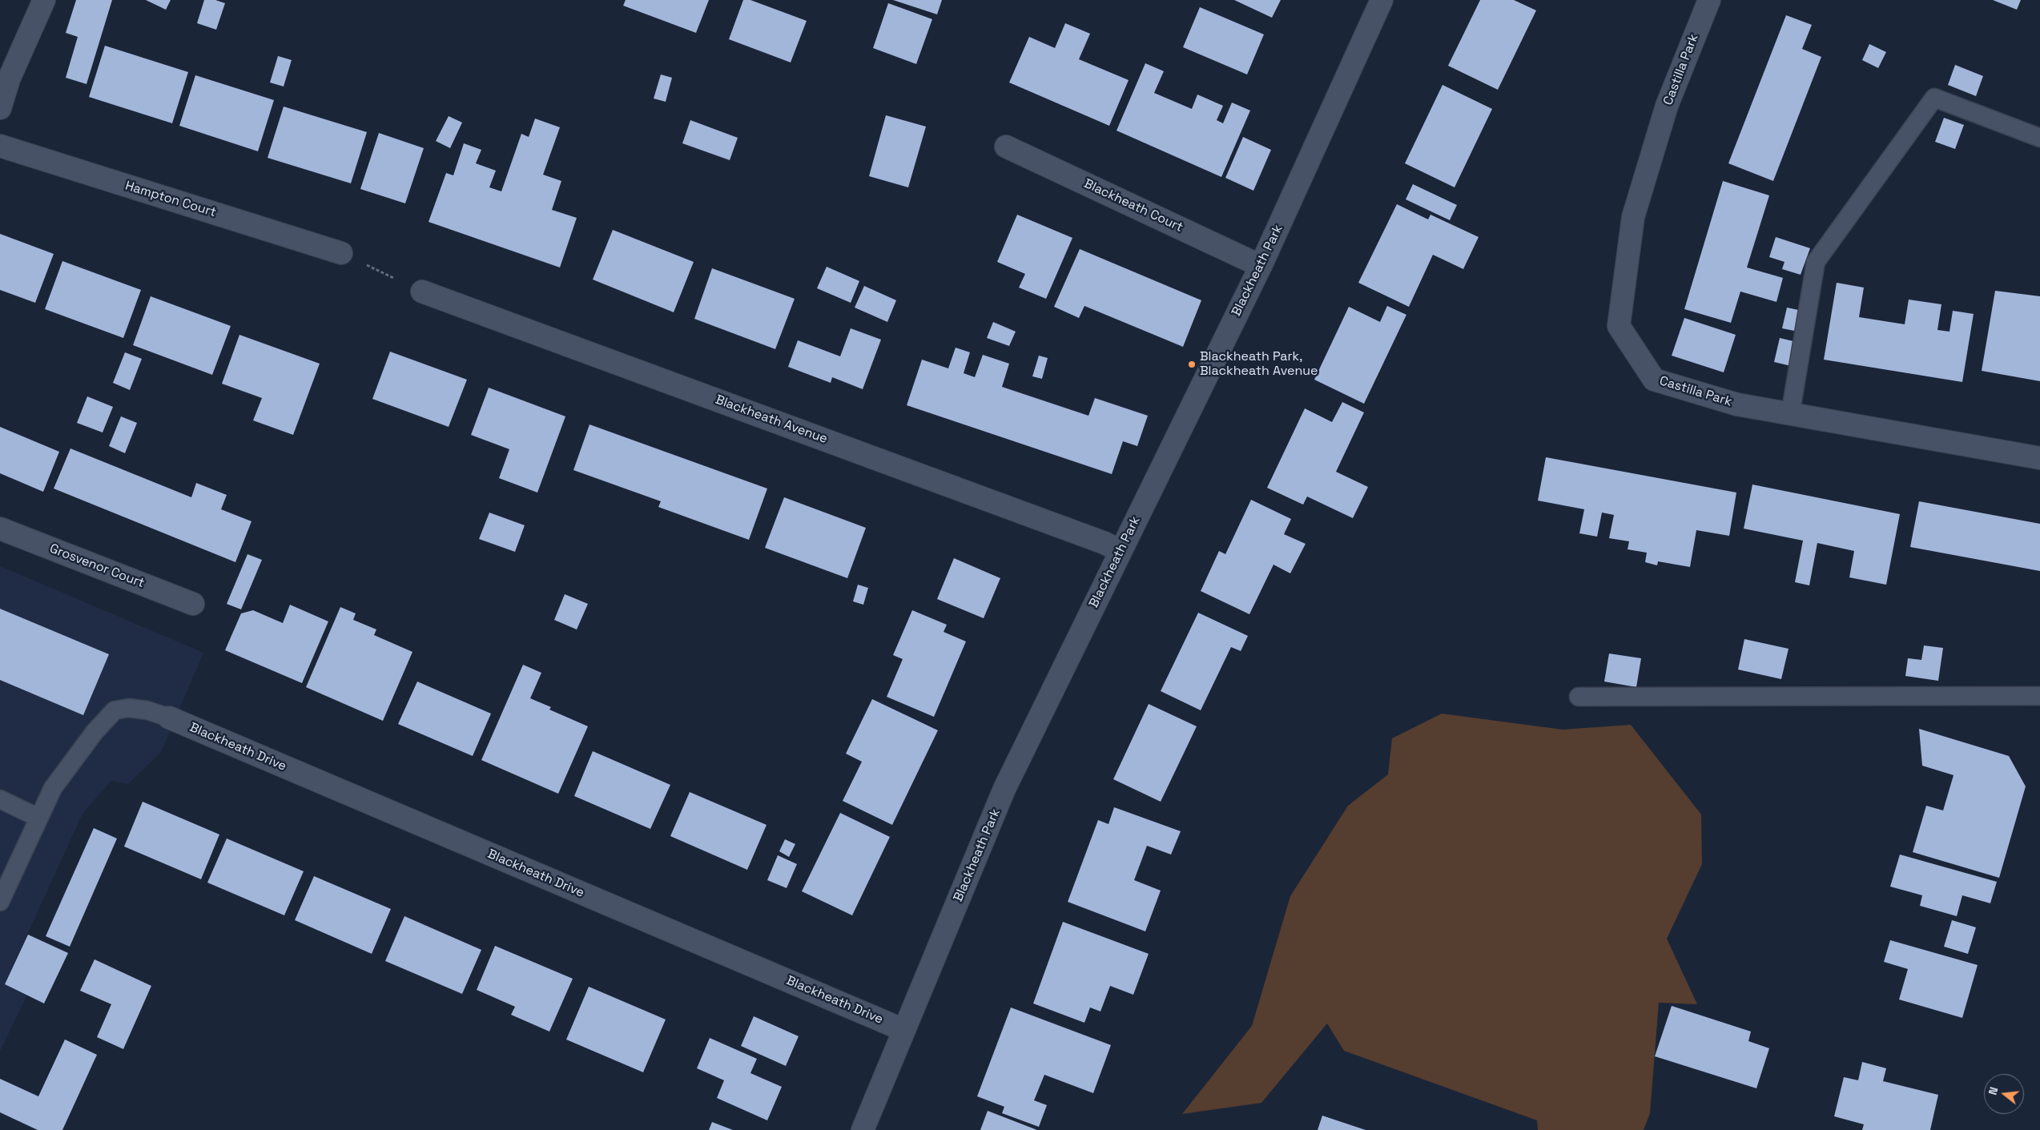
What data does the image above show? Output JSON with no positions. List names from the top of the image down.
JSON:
{
  "streets": {
    "street": [
      "Castilla Park",
      "Hampton Court",
      "Blackheath Court",
      "Blackheath Park",
      "Blackheath Avenue",
      "Grosvenor Court",
      "Blackheath Drive"
    ]
  },
  "crossings": [
    ["Blackheath Court", "Blackheath Park"],
    ["Blackheath Park", "Blackheath Avenue"],
    ["Blackheath Park", "Blackheath Drive"]
  ],
  "places": ["Blackheath Park, Blackheath Avenue"],
  "north": "left"
}
